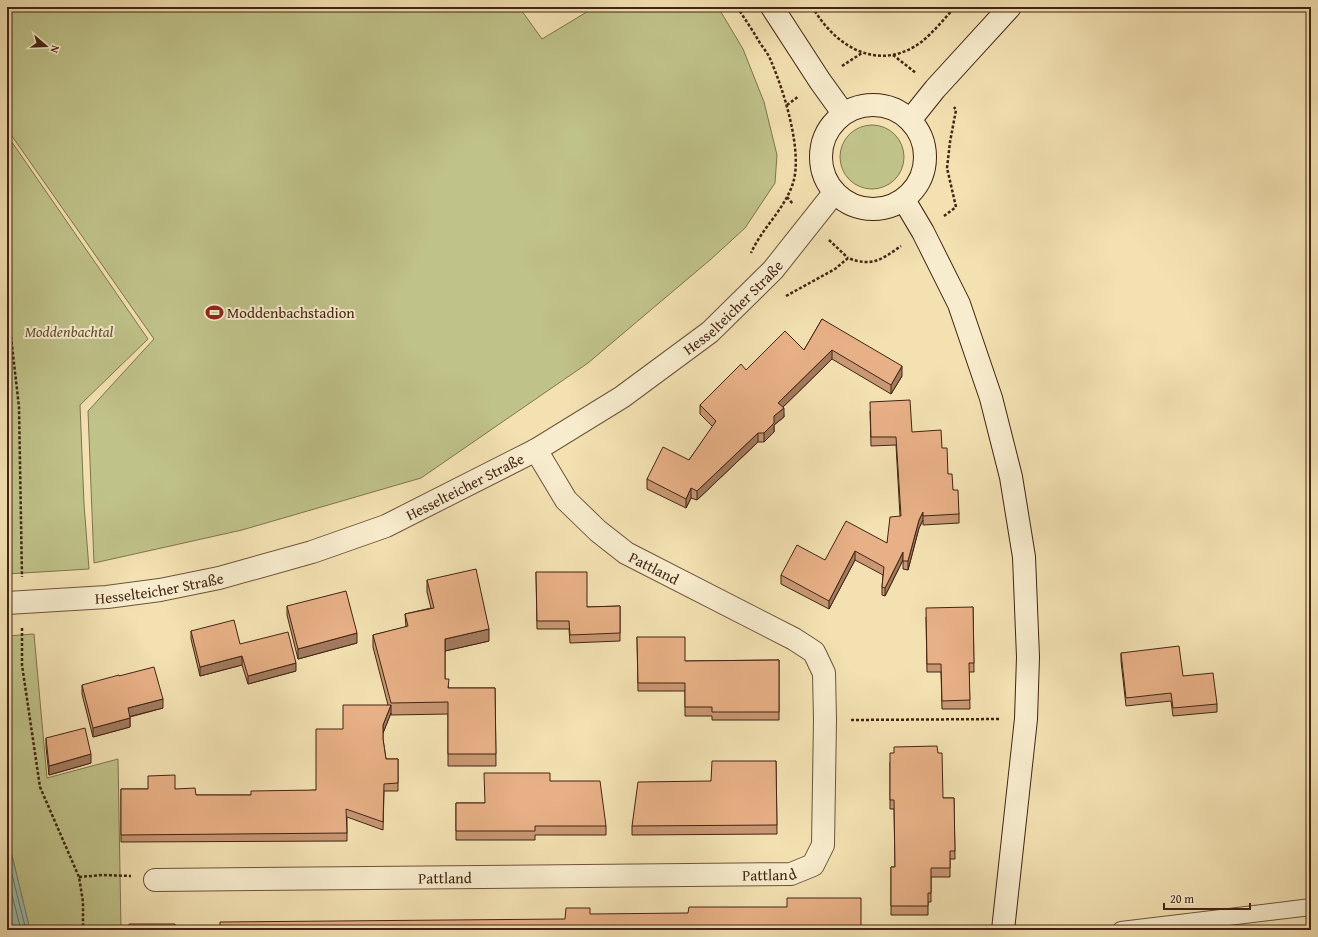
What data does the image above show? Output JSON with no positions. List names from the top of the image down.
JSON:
{
  "streets": {
    "street": ["Hesselteicher Straße", "Pattland"]
  },
  "crossings": [
    ["Hesselteicher Straße", "Pattland"]
  ],
  "parks": ["Moddenbachtal"],
  "places": {
    "sports": ["Moddenbachstadion"]
  },
  "scale_bar": "20 m",
  "north": "right"
}
